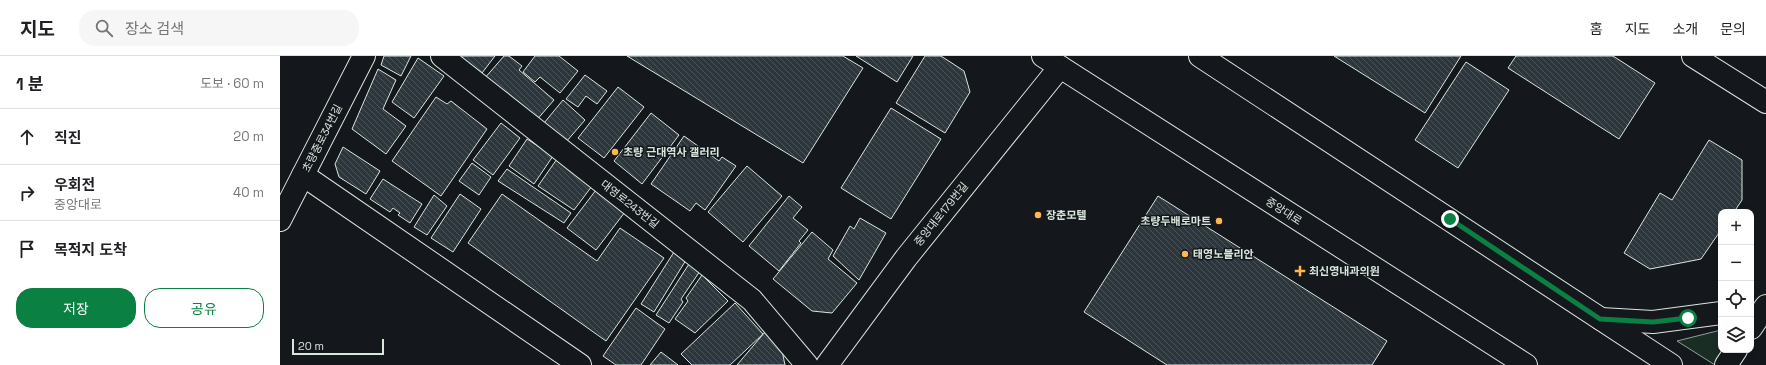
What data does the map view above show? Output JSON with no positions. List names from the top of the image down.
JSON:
{
  "streets": {
    "street": [
      "초량중로34번길",
      "대영로243번길",
      "중앙대로",
      "중앙대로179번길"
    ]
  },
  "crossings": [
    ["중앙대로", "중앙대로179번길"]
  ],
  "places": {
    "other": [
      "초량 근대역사 갤러리",
      "장춘모텔",
      "초량두배로마트",
      "태영노블리안"
    ],
    "health": ["최신영내과의원"]
  },
  "scale_bar": "20 m",
  "page": {
    "header": "지도",
    "search": "장소 검색",
    "nav": [
      "홈",
      "지도",
      "소개",
      "문의"
    ],
    "heading": ["1 분", "도보 · 60 m"],
    "list": [
      ["직진", "20 m"],
      ["우회전", "중앙대로", "40 m"],
      "목적지 도착"
    ],
    "map_buttons": ["+", "−"],
    "buttons": ["저장", "공유"],
    "scale": "20 m"
  }
}
